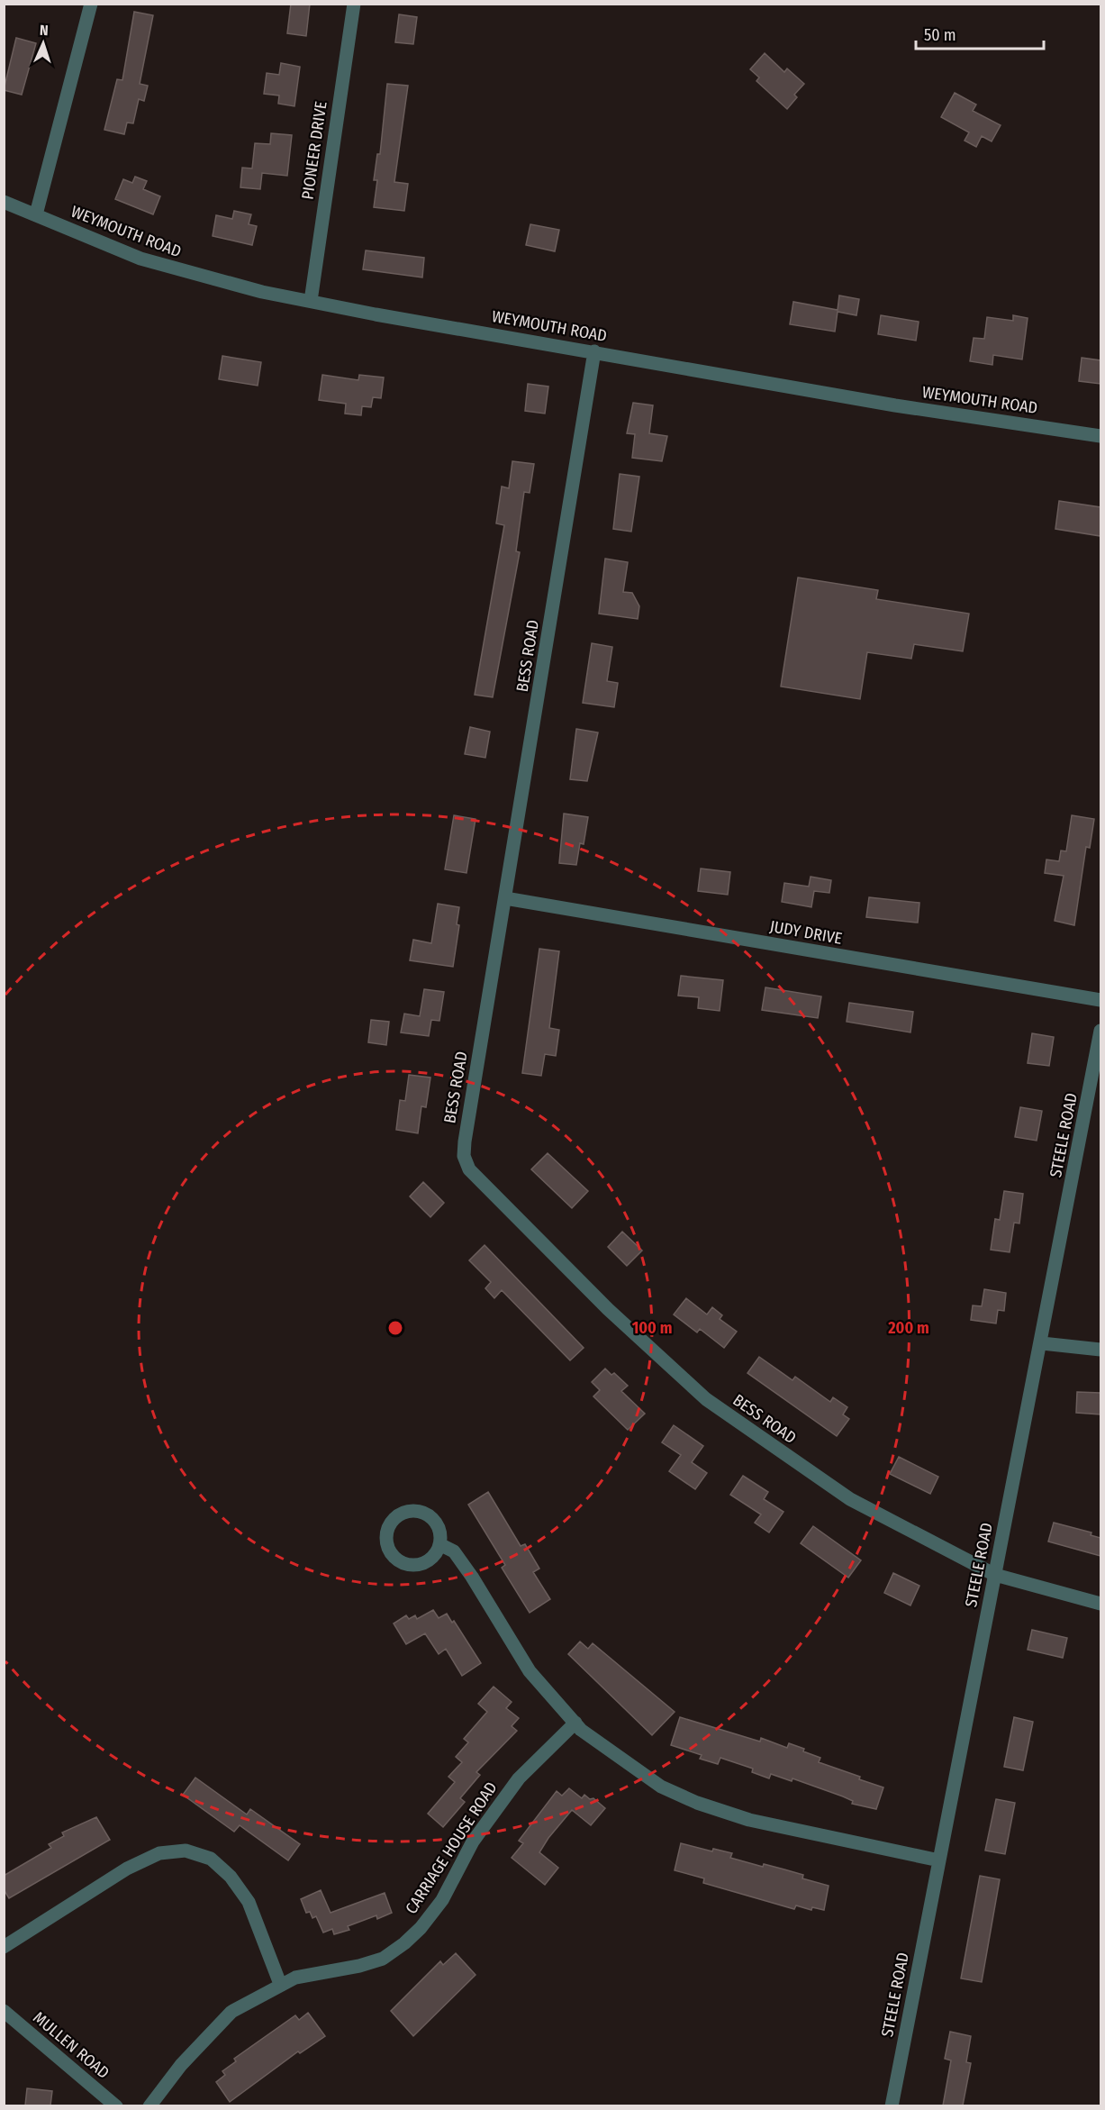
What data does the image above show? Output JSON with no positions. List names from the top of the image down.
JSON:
{
  "streets": {
    "street": [
      "PIONEER DRIVE",
      "WEYMOUTH ROAD",
      "BESS ROAD",
      "JUDY DRIVE",
      "STEELE ROAD",
      "CARRIAGE HOUSE ROAD",
      "MULLEN ROAD"
    ]
  },
  "crossings": [
    ["PIONEER DRIVE", "WEYMOUTH ROAD"],
    ["WEYMOUTH ROAD", "BESS ROAD"],
    ["BESS ROAD", "JUDY DRIVE"],
    ["BESS ROAD", "STEELE ROAD"]
  ],
  "scale_bar": "50 m",
  "north": "top",
  "rings": ["100 m", "200 m"]
}
